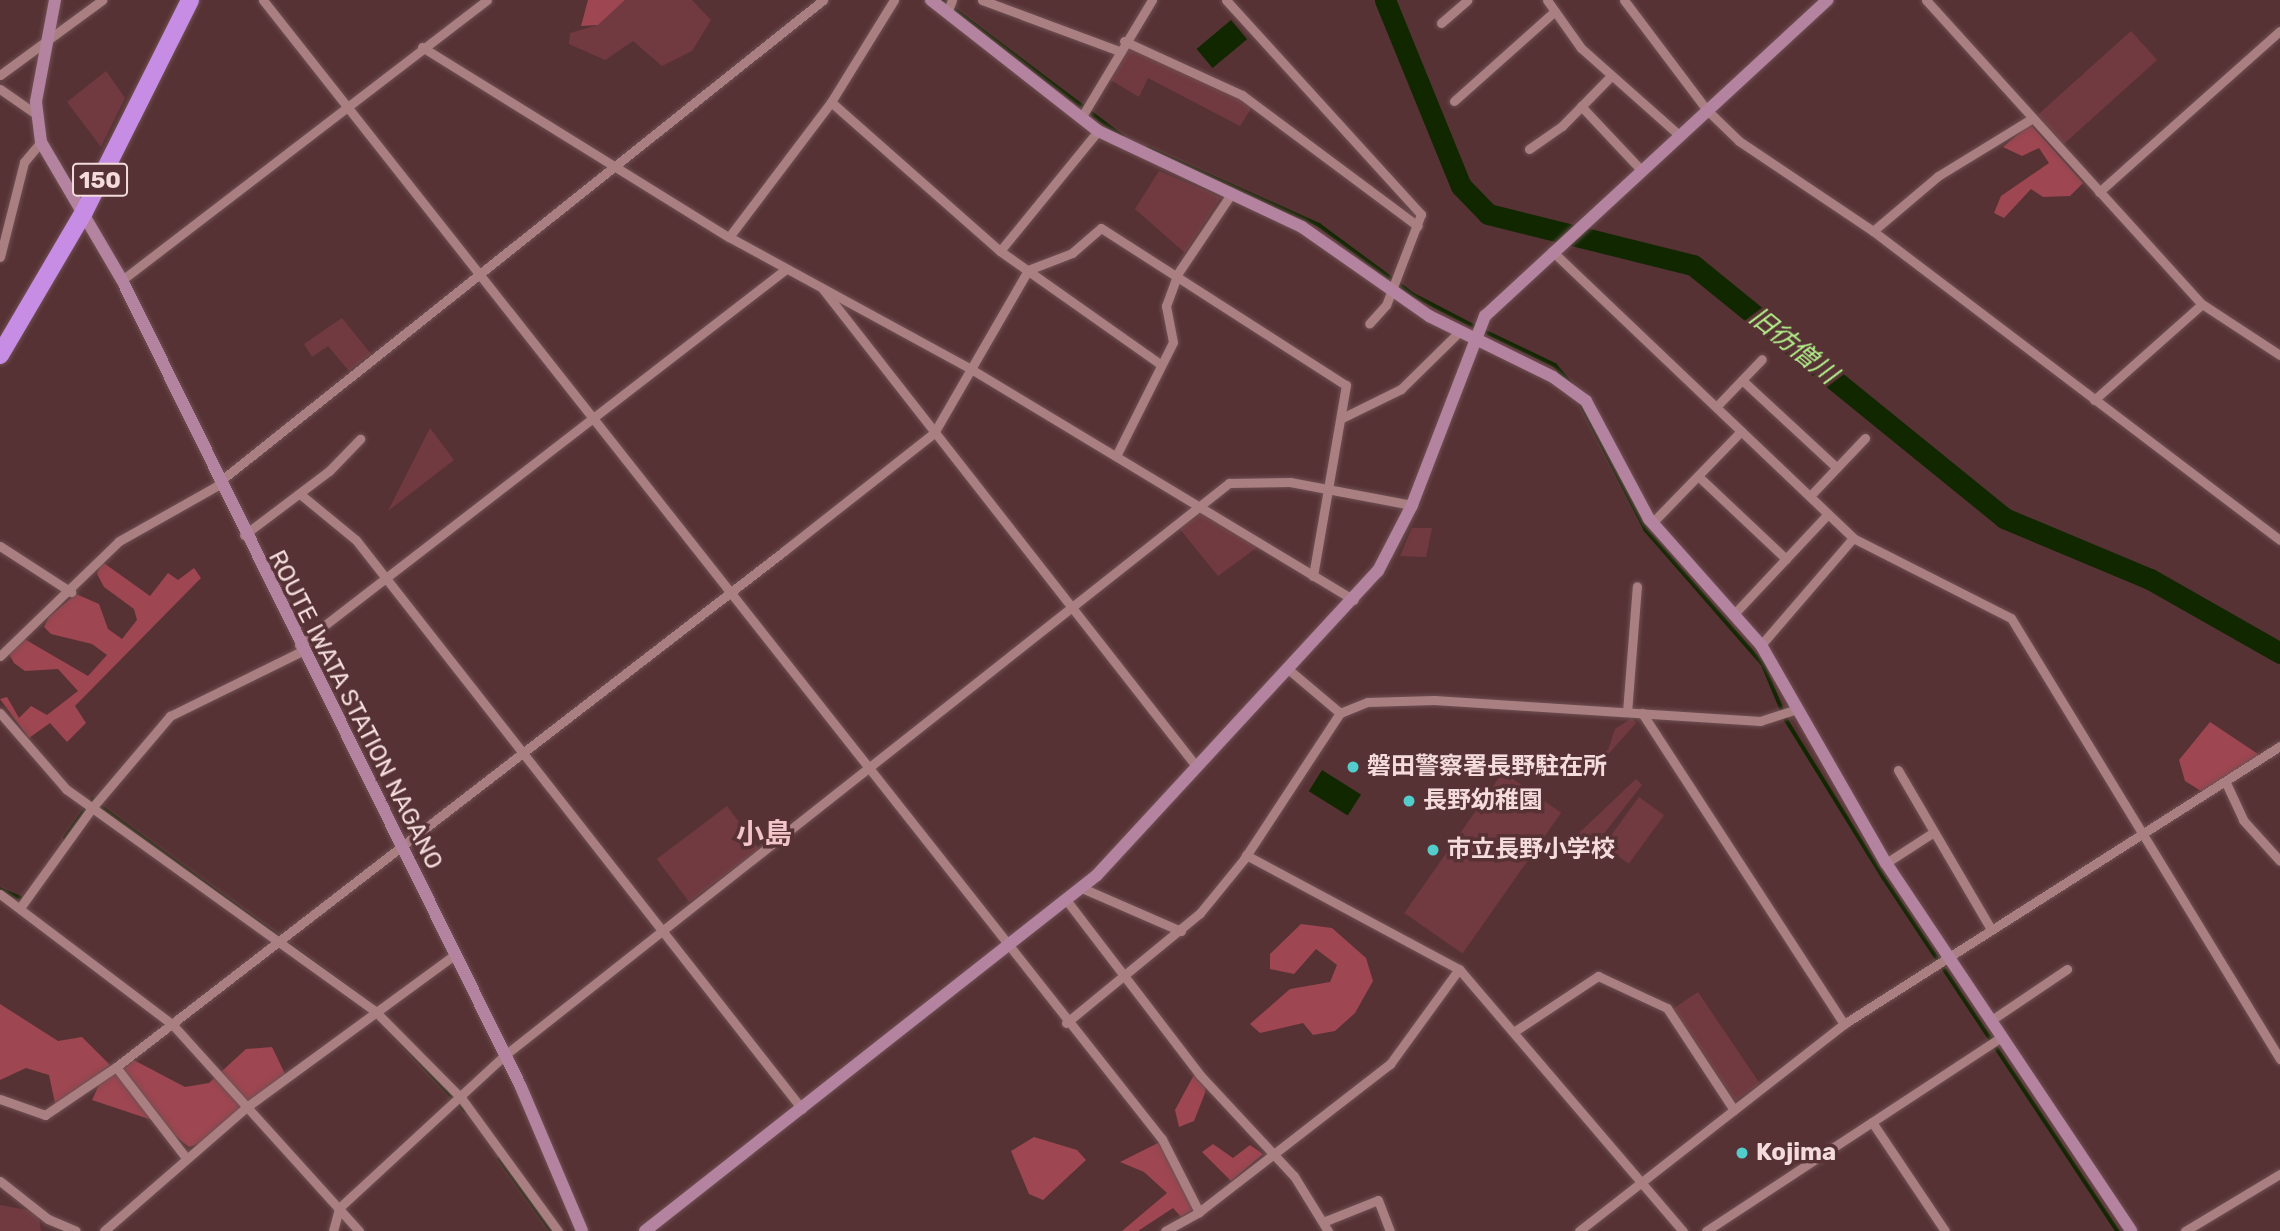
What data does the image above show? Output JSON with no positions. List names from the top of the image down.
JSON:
{
  "streets": {
    "highway": ["150"],
    "street": ["ROUTE IWATA STATION NAGANO"]
  },
  "crossings": [
    ["150", "ROUTE IWATA STATION NAGANO"]
  ],
  "districts": ["小島"],
  "water": ["旧彷僧川"],
  "places": [
    "磐田警察署長野駐在所",
    "長野幼稚園",
    "市立長野小学校",
    "Kojima"
  ]
}
